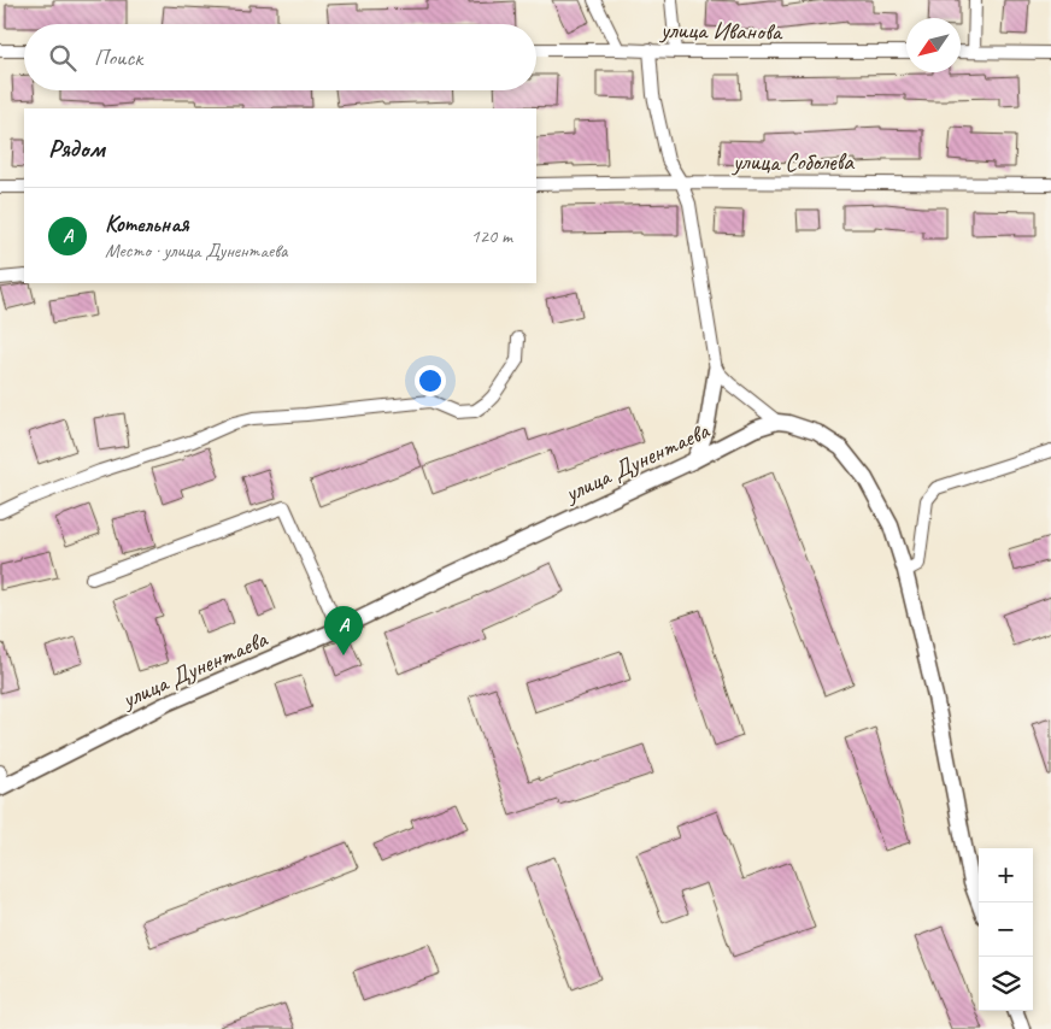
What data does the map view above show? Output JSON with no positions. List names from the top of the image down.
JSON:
{
  "streets": {
    "street": ["улица Иванова", "улица Соболева", "улица Дунентаева"]
  },
  "north": "bottom left",
  "page": {
    "search": "Поиск",
    "heading": "Рядом",
    "list": [
      {
        "mark": "A",
        "name": "Котельная",
        "note": "Место · улица Дунентаева",
        "value": "120 m"
      }
    ],
    "pins": "A",
    "map_buttons": ["+", "−"]
  }
}
